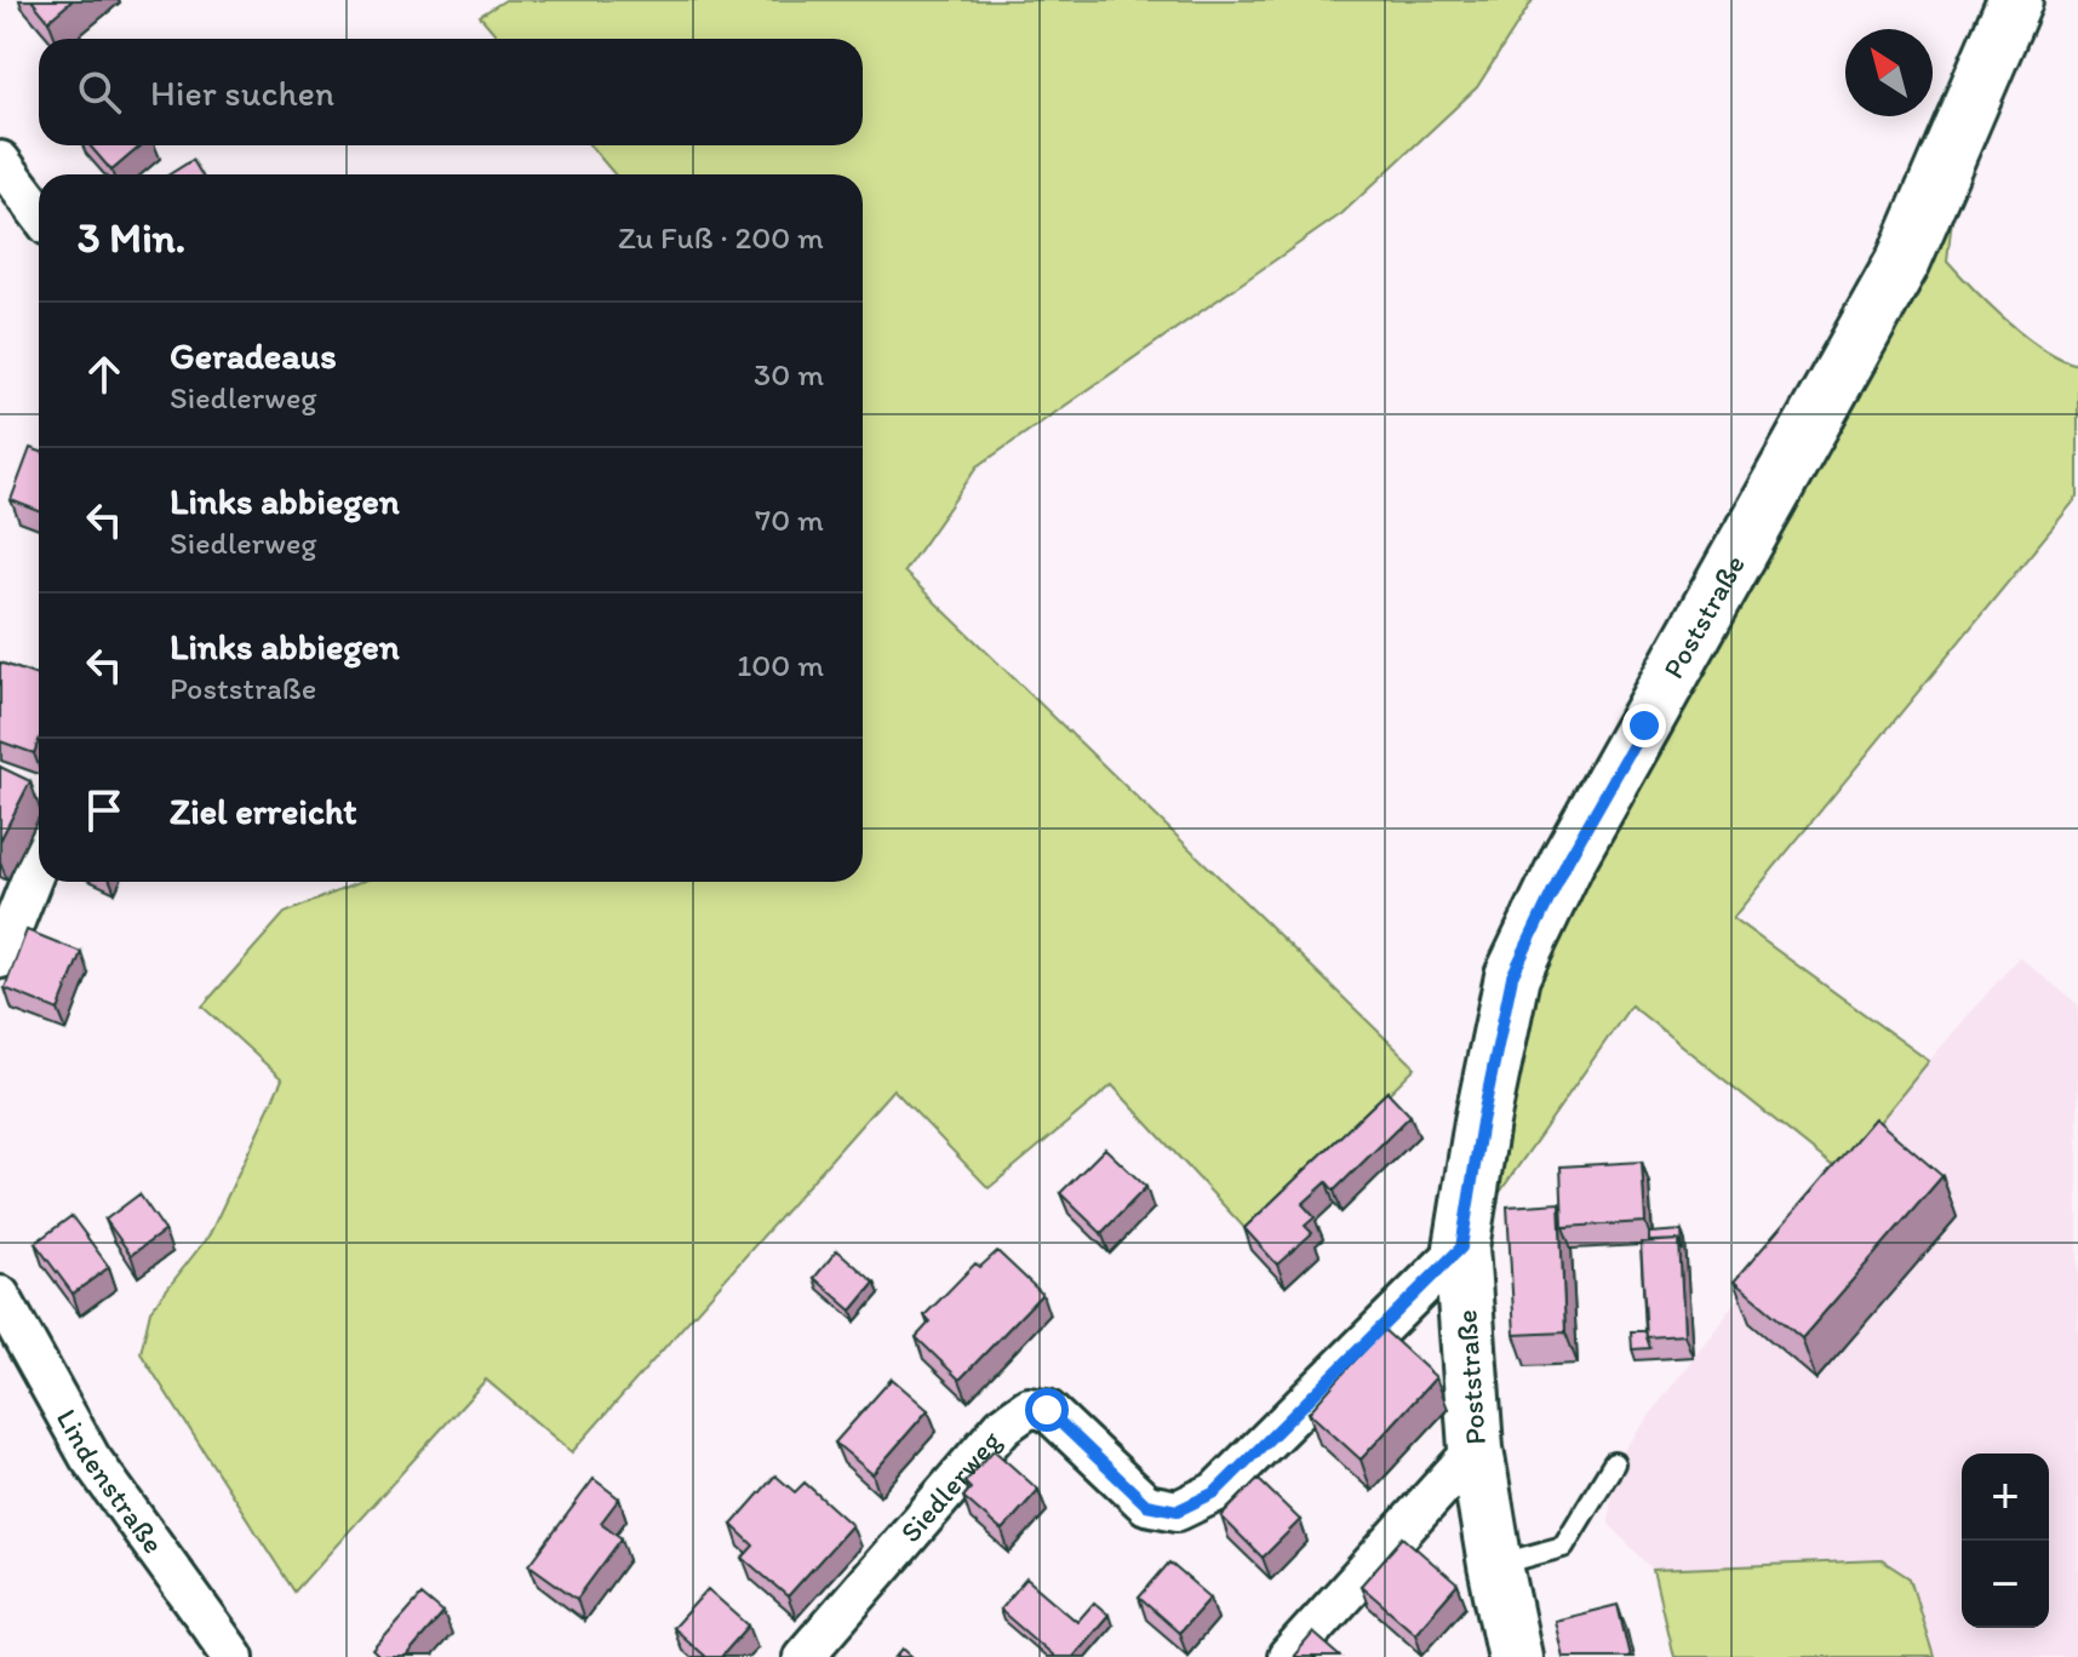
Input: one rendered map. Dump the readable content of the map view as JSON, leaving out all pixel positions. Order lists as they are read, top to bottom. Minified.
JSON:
{"streets":{"street":["Poststraße","Lindenstraße","Siedlerweg"]},"crossings":[["Poststraße","Siedlerweg"]],"north":"top left","page":{"search":"Hier suchen","heading":["3 Min.","Zu Fuß · 200 m"],"list":[["Geradeaus","Siedlerweg","30 m"],["Links abbiegen","Siedlerweg","70 m"],["Links abbiegen","Poststraße","100 m"],"Ziel erreicht"],"map_buttons":["+","−"]}}
